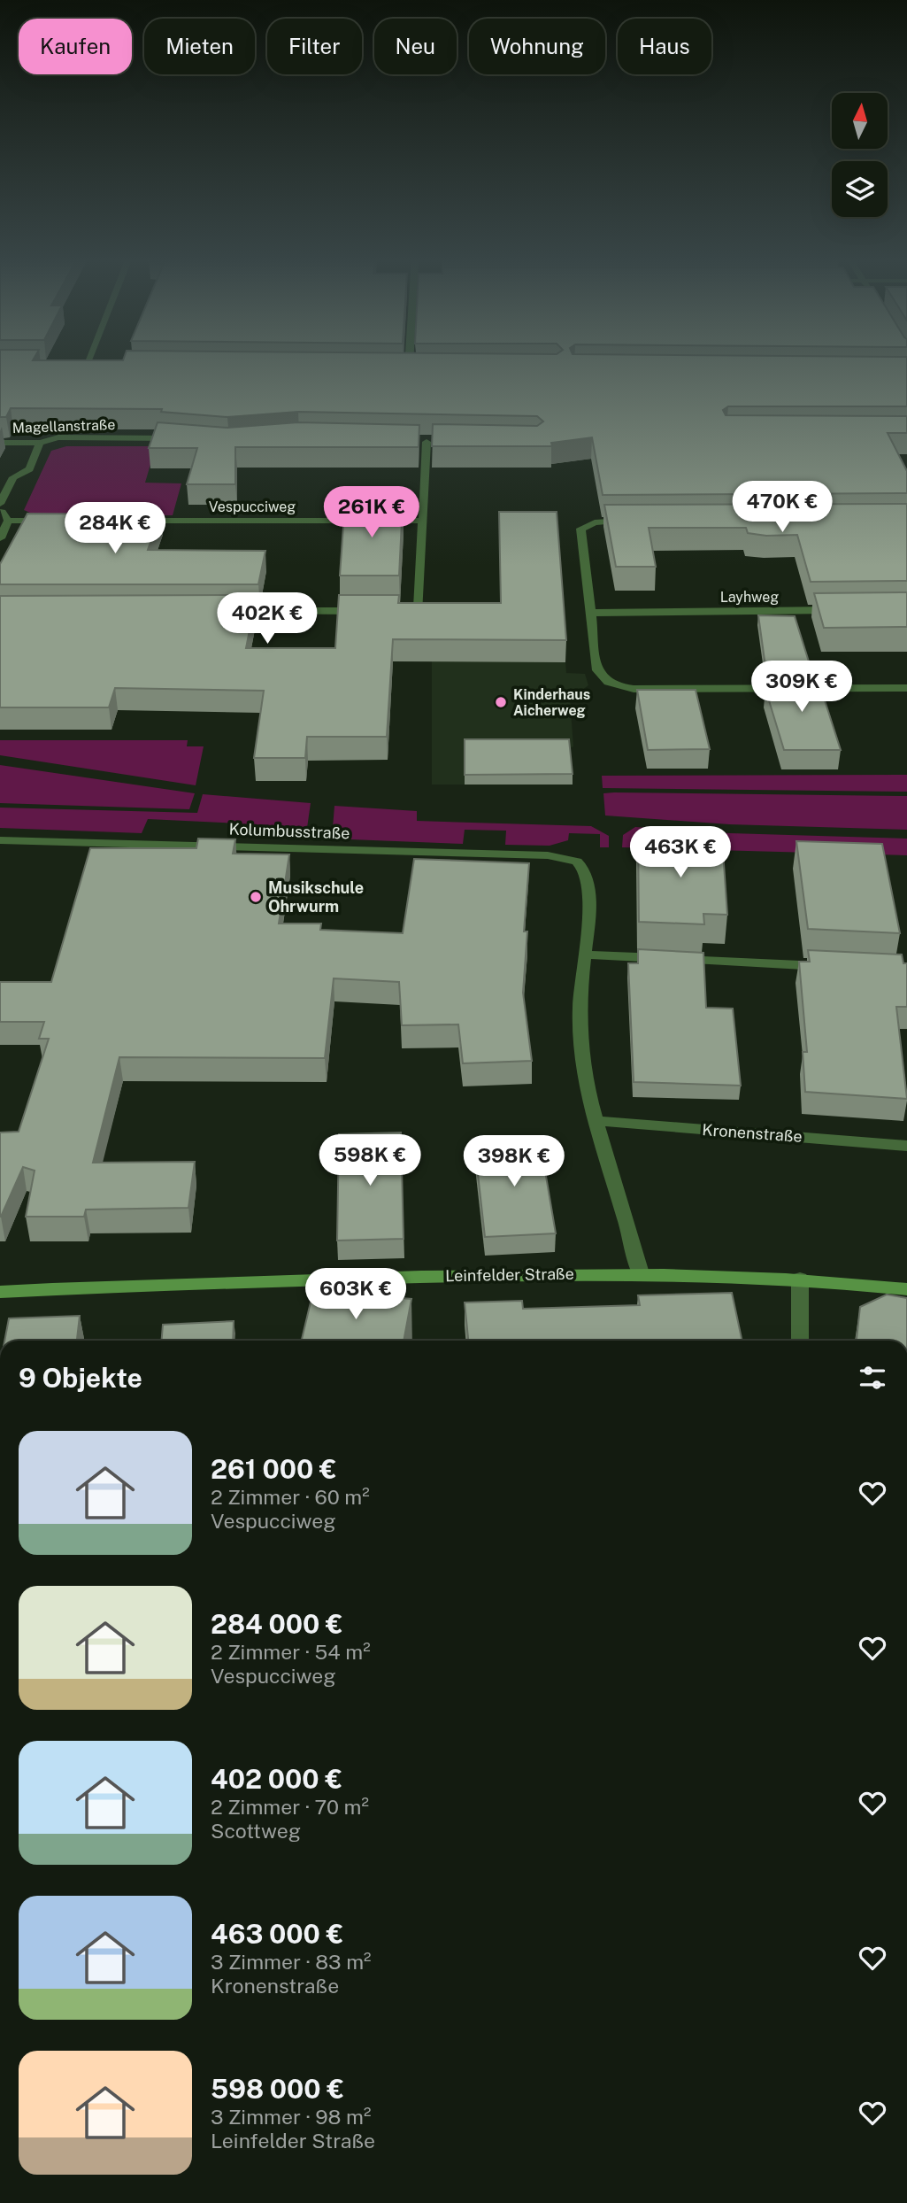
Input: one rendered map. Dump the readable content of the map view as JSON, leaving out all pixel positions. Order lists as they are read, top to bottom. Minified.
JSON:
{"streets":{"main road":["Leinfelder Straße"],"street":["Magellanstraße","Vespucciweg","Layhweg","Kolumbusstraße","Kronenstraße"]},"places":["Kinderhaus Aicherweg","Musikschule Ohrwurm"],"north":"top","page":{"chip":["Kaufen","Mieten","Filter","Neu","Wohnung","Haus"],"price":["470K €","261K €","284K €","402K €","309K €","463K €","598K €","398K €","603K €"],"heading":"9 Objekte","list":[{"name":"261 000 €","note":"2 Zimmer · 60 m² · Vespucciweg"},{"name":"284 000 €","note":"2 Zimmer · 54 m² · Vespucciweg"},{"name":"402 000 €","note":"2 Zimmer · 70 m² · Scottweg"},{"name":"463 000 €","note":"3 Zimmer · 83 m² · Kronenstraße"},{"name":"598 000 €","note":"3 Zimmer · 98 m² · Leinfelder Straße"}]}}
